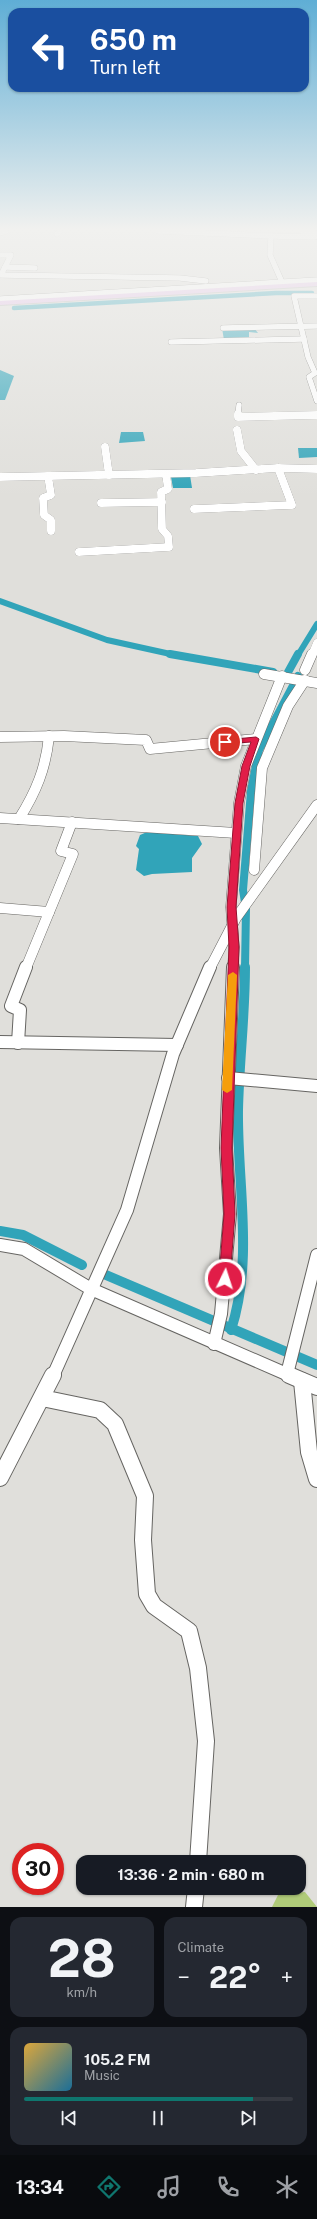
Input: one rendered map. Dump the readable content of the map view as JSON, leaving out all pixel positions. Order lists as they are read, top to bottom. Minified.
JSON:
{"page":{"turn":["650 m","Turn left"],"limit":"30","trip":"13:36 · 2 min · 680 m","tile":[["28","km/h"],"Climate"],"heat":["−","22°","+"],"song":["105.2 FM","Music"],"tabs":"13:34"}}
